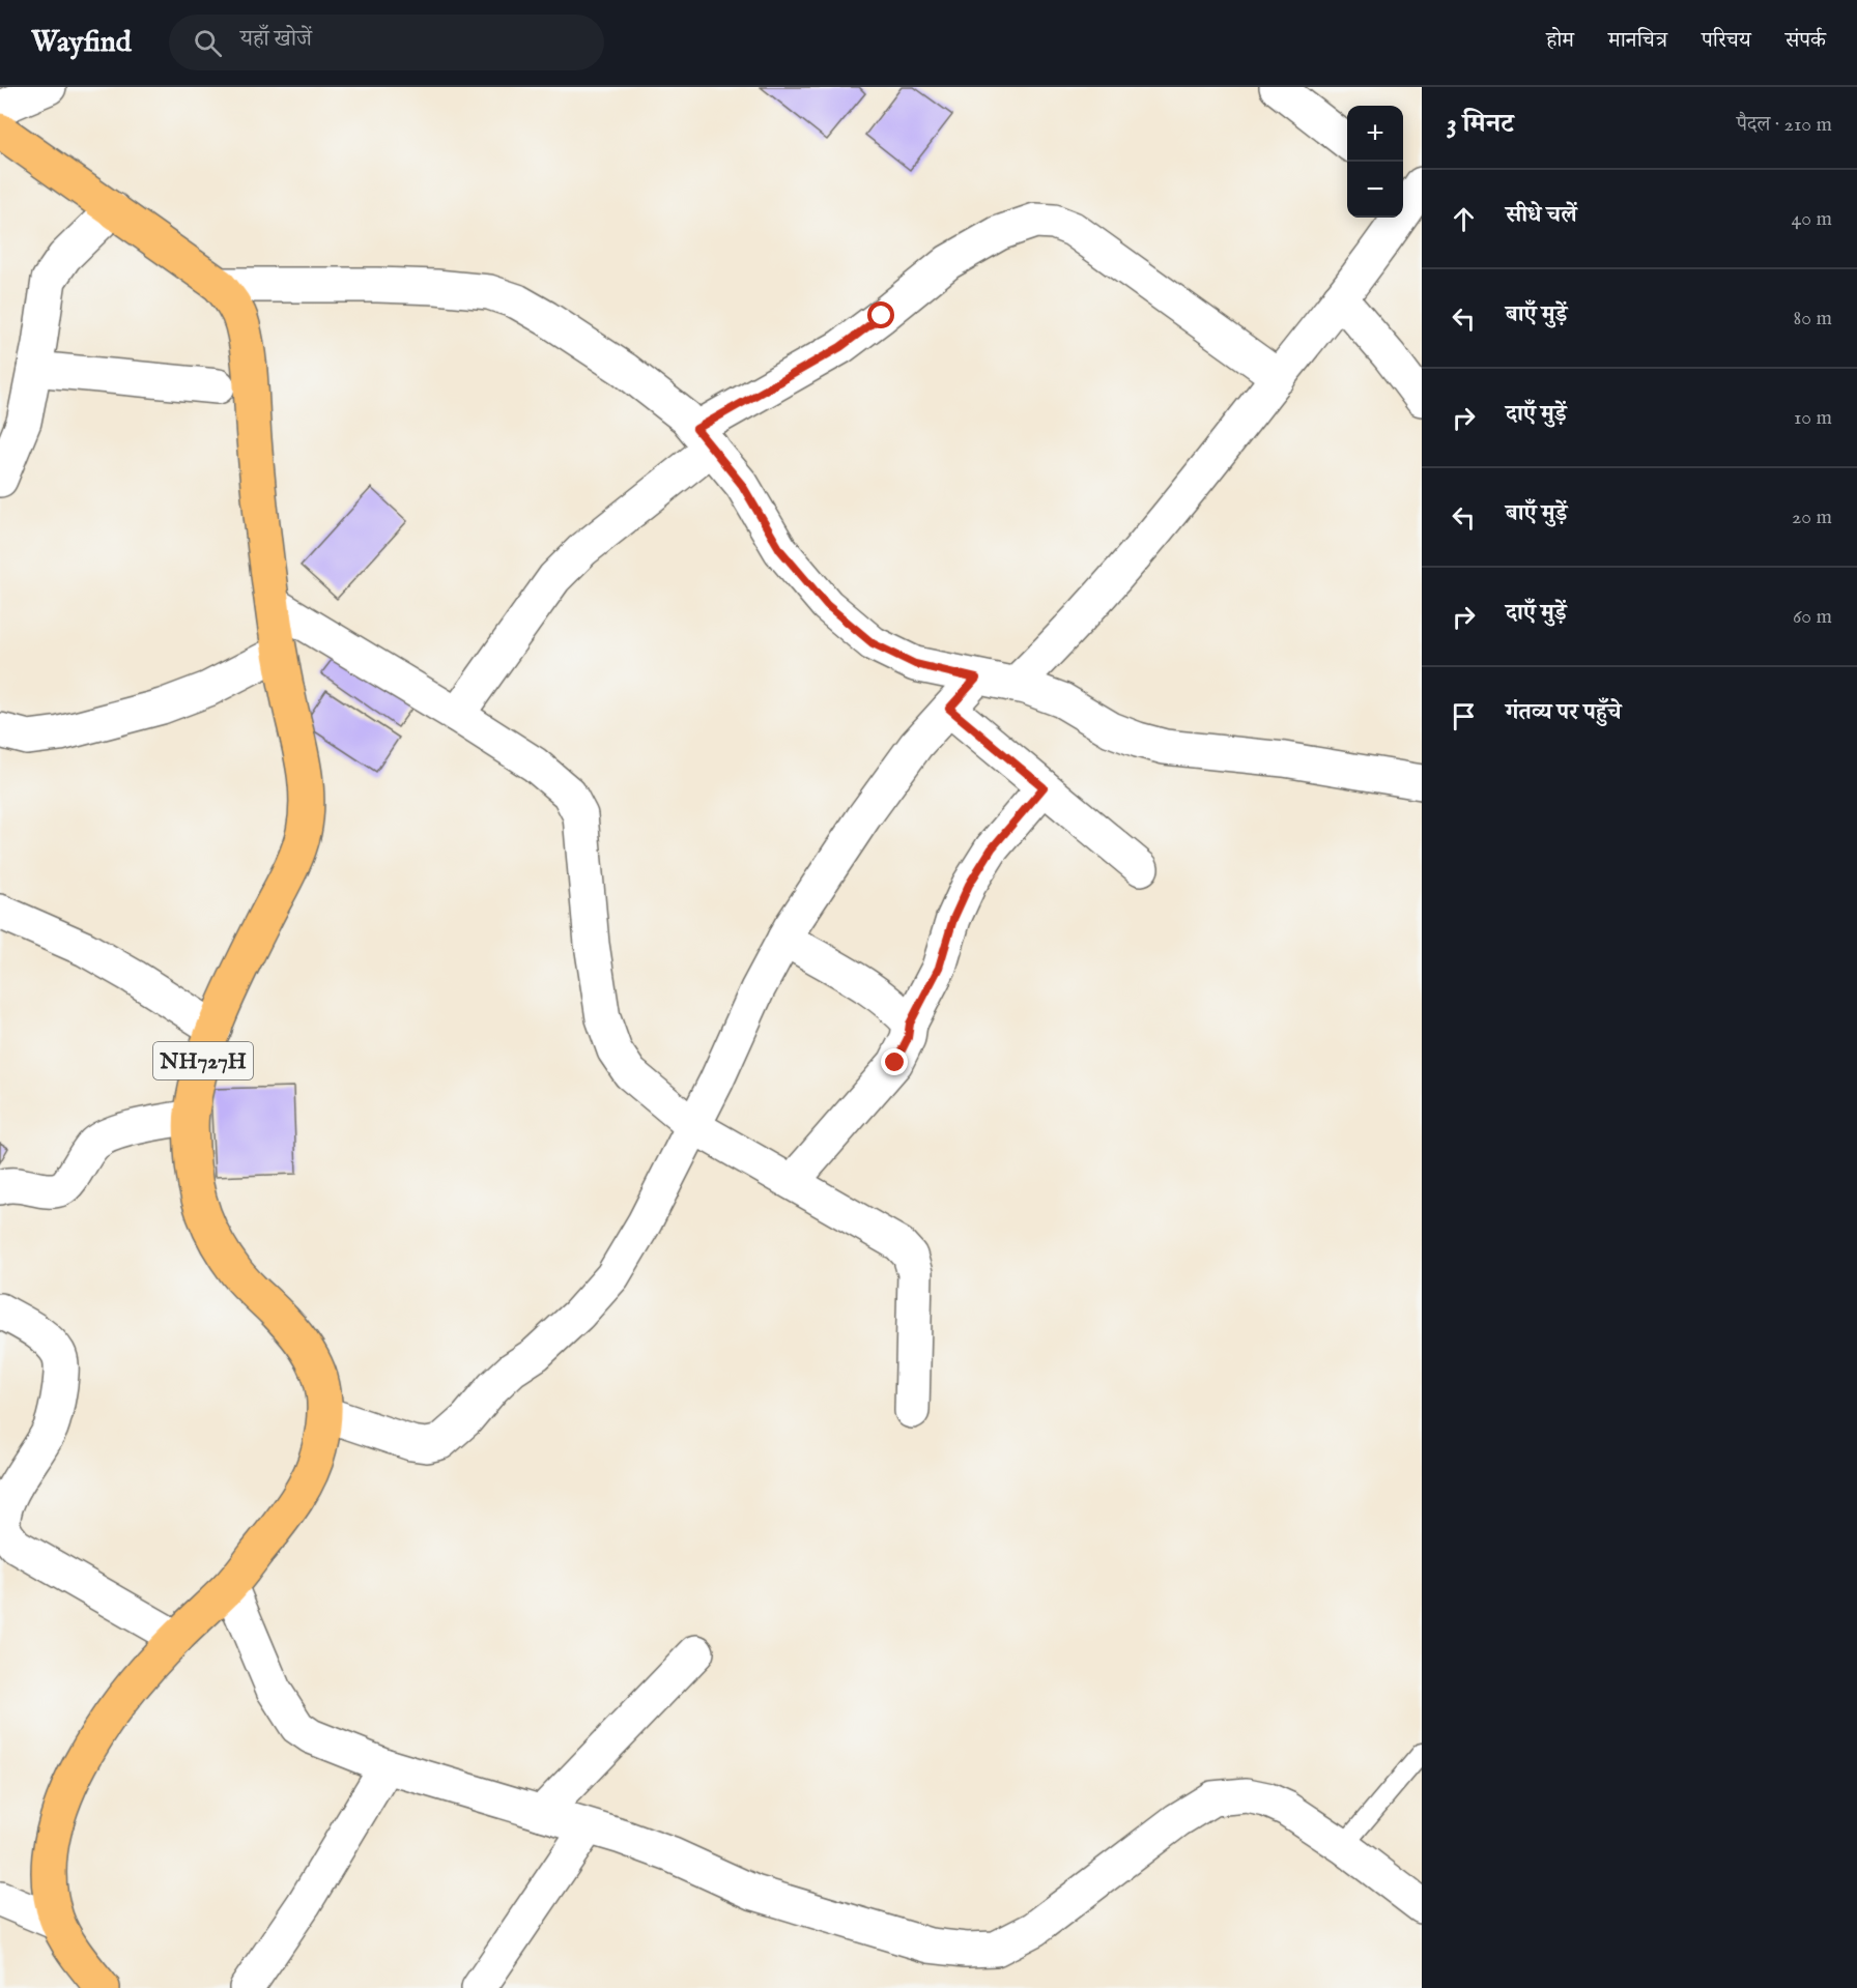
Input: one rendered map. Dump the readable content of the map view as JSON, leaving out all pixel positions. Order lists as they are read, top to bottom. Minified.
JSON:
{"streets":{"highway":["NH727H"]},"page":{"header":"Wayfind","search":"यहाँ खोजें","nav":["होम","मानचित्र","परिचय","संपर्क"],"heading":["3 मिनट","पैदल · 210 m"],"map_buttons":["+","−"],"list":[["सीधे चलें","40 m"],["बाएँ मुड़ें","80 m"],["दाएँ मुड़ें","10 m"],["बाएँ मुड़ें","20 m"],["दाएँ मुड़ें","60 m"],"गंतव्य पर पहुँचे"]}}
